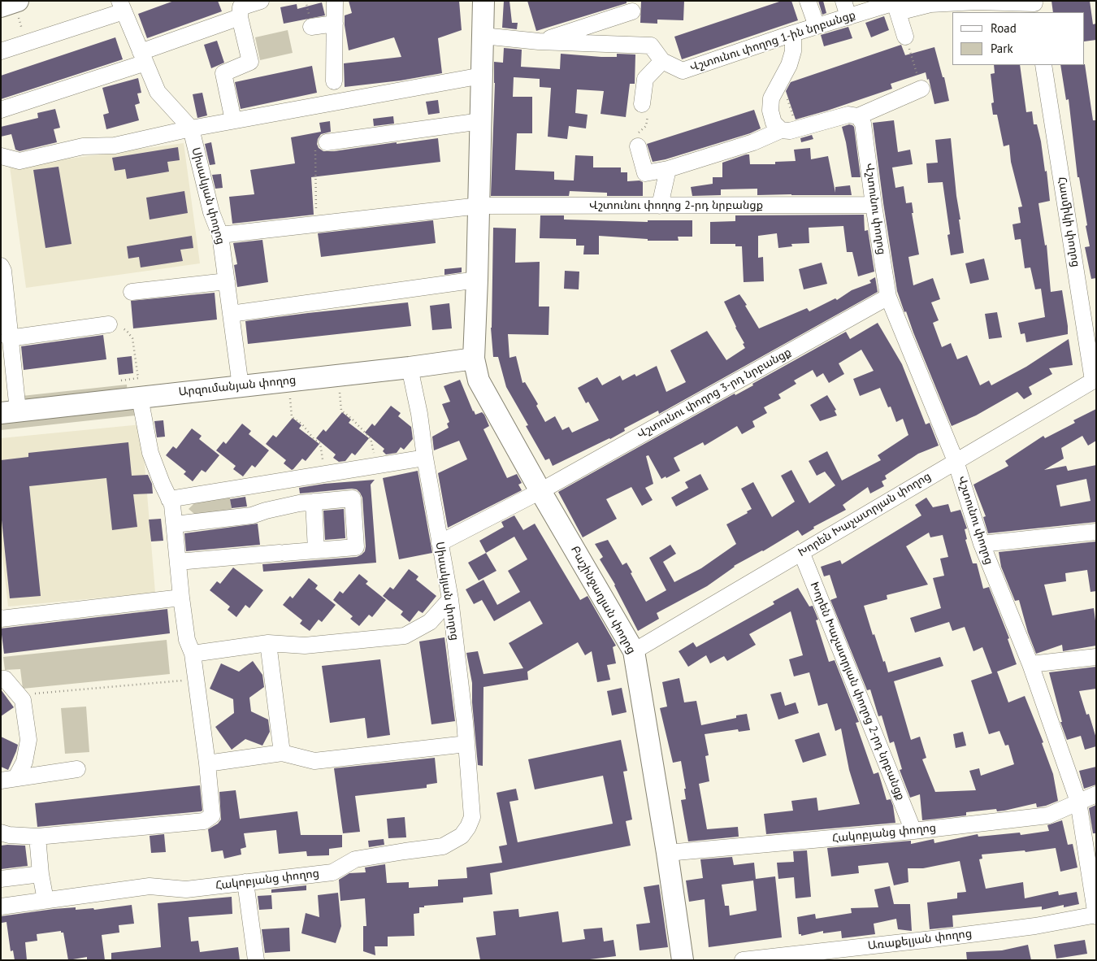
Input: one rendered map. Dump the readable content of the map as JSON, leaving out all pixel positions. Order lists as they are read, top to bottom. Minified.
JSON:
{"streets":{"main road":["Արզումանյան փողոց","Բաշինջաղյան փողոց"],"street":["Վշտունու փողոց 1-ին նրբանցք","Սիսակյան փողոց","Վշտունու փողոց 2-րդ նրբանցք","Վշտունու փողոց","Հասմիկի փողոց","Վշտունու փողոց 3-րդ նրբանցք","Խորեն Խաչատրյան փողոց","Խորեն Խաչատրյան փողոց 2-րդ նրբանցք","Հակոբյանց փողոց","Առաքելյան փողոց"]},"crossings":[["Սիսակյան փողոց","Վշտունու փողոց 2-րդ նրբանցք"],["Սիսակյան փողոց","Արզումանյան փողոց"],["Սիսակյան փողոց","Վշտունու փողոց 3-րդ նրբանցք"],["Սիսակյան փողոց","Հակոբյանց փողոց"],["Վշտունու փողոց 2-րդ նրբանցք","Վշտունու փողոց"],["Վշտունու փողոց","Վշտունու փողոց 3-րդ նրբանցք"],["Վշտունու փողոց","Խորեն Խաչատրյան փողոց"],["Վշտունու փողոց","Հակոբյանց փողոց"],["Վշտունու փողոց","Առաքելյան փողոց"],["Հասմիկի փողոց","Խորեն Խաչատրյան փողոց"],["Արզումանյան փողոց","Բաշինջաղյան փողոց"],["Վշտունու փողոց 3-րդ նրբանցք","Բաշինջաղյան փողոց"],["Խորեն Խաչատրյան փողոց","Բաշինջաղյան փողոց"],["Խորեն Խաչատրյան փողոց","Խորեն Խաչատրյան փողոց 2-րդ նրբանցք"],["Բաշինջաղյան փողոց","Հակոբյանց փողոց"],["Խորեն Խաչատրյան փողոց 2-րդ նրբանցք","Հակոբյանց փողոց"]],"legend":["Road","Park"]}
